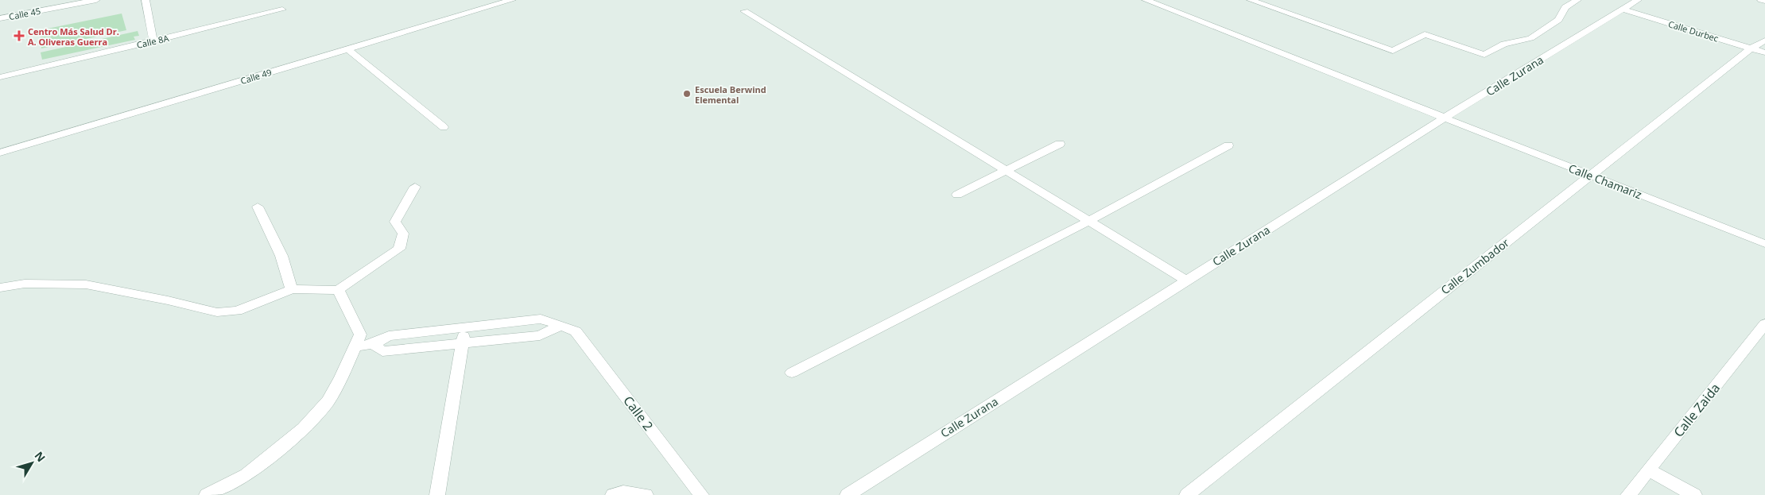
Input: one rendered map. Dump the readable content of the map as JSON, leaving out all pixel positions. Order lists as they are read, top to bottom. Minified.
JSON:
{"streets":{"street":["Calle 45","Calle Durbec","Calle 8A","Calle Zurana","Calle 49","Calle Chamariz","Calle Zumbador","Calle Zaida","Calle 2"]},"crossings":[["Calle Durbec","Calle Zurana"],["Calle Durbec","Calle Zumbador"],["Calle Zurana","Calle Chamariz"],["Calle Chamariz","Calle Zumbador"]],"places":{"health":["Centro Más Salud Dr. A. Oliveras Guerra"],"other":["Escuela Berwind Elemental"]},"north":"top right"}
